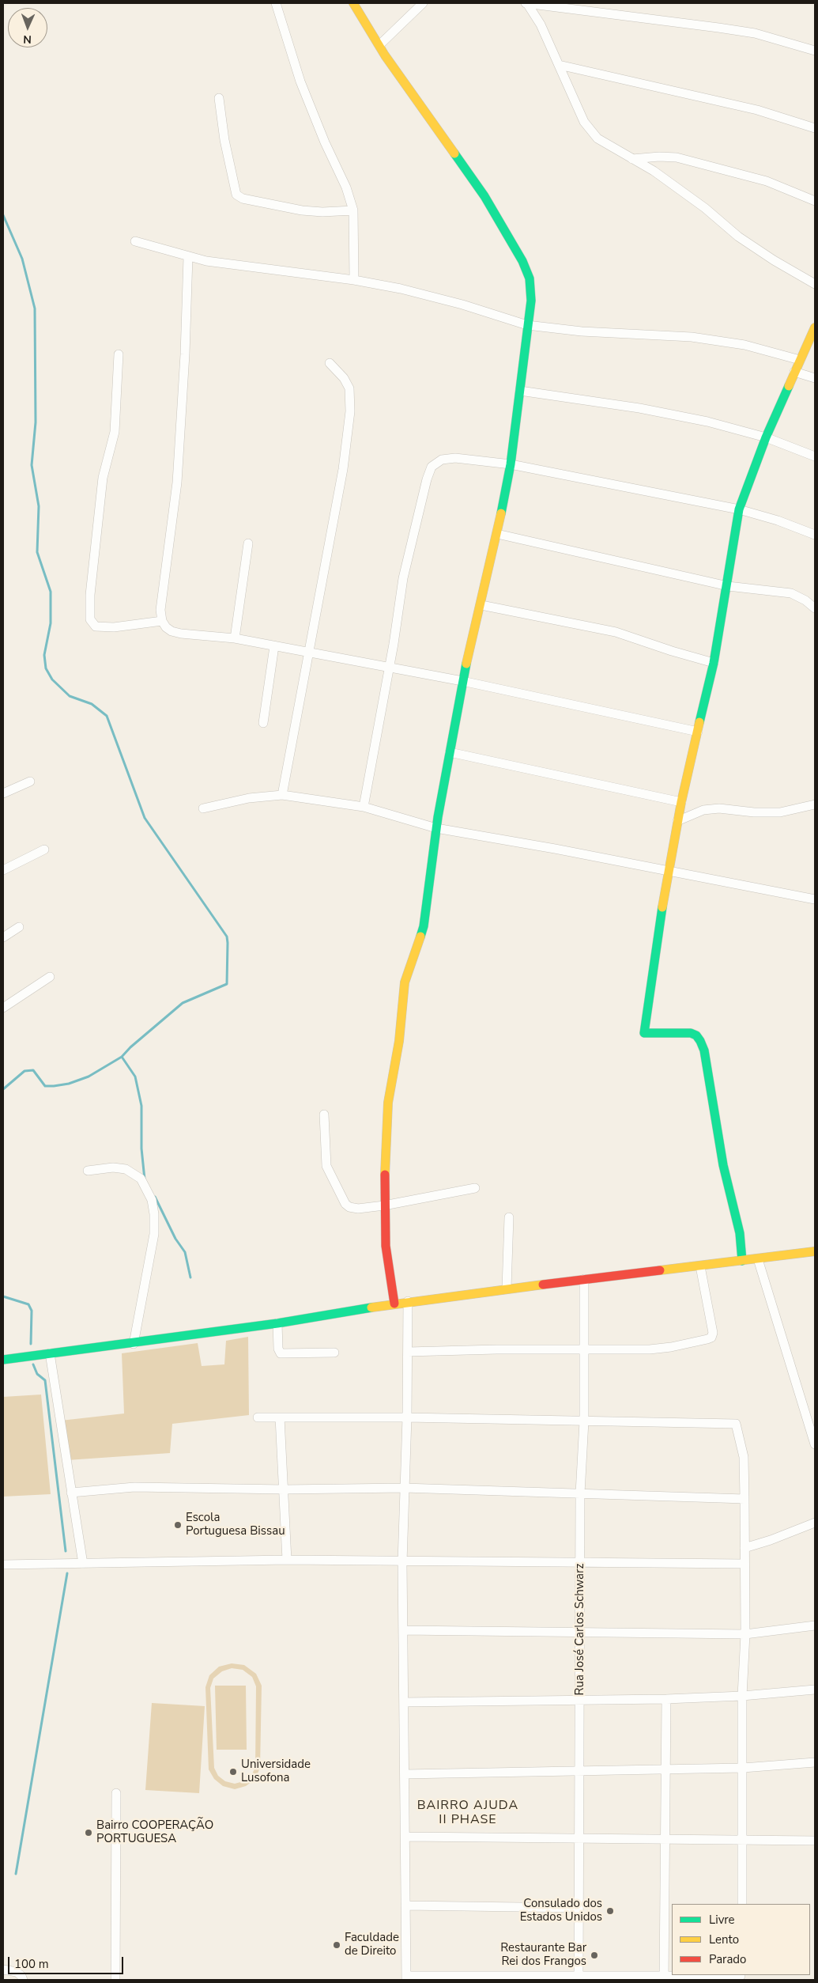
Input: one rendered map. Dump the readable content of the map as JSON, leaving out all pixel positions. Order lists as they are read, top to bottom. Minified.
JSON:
{"streets":{"street":["Rua José Carlos Schwarz"]},"districts":["BAIRRO AJUDA II PHASE"],"places":["Escola Portuguesa Bissau","Universidade Lusofona","Bairro COOPERAÇÃO PORTUGUESA","Consulado dos Estados Unidos","Faculdade de Direito","Restaurante Bar Rei dos Frangos"],"legend":["Livre","Lento","Parado"],"scale_bar":"100 m","north":"bottom"}
